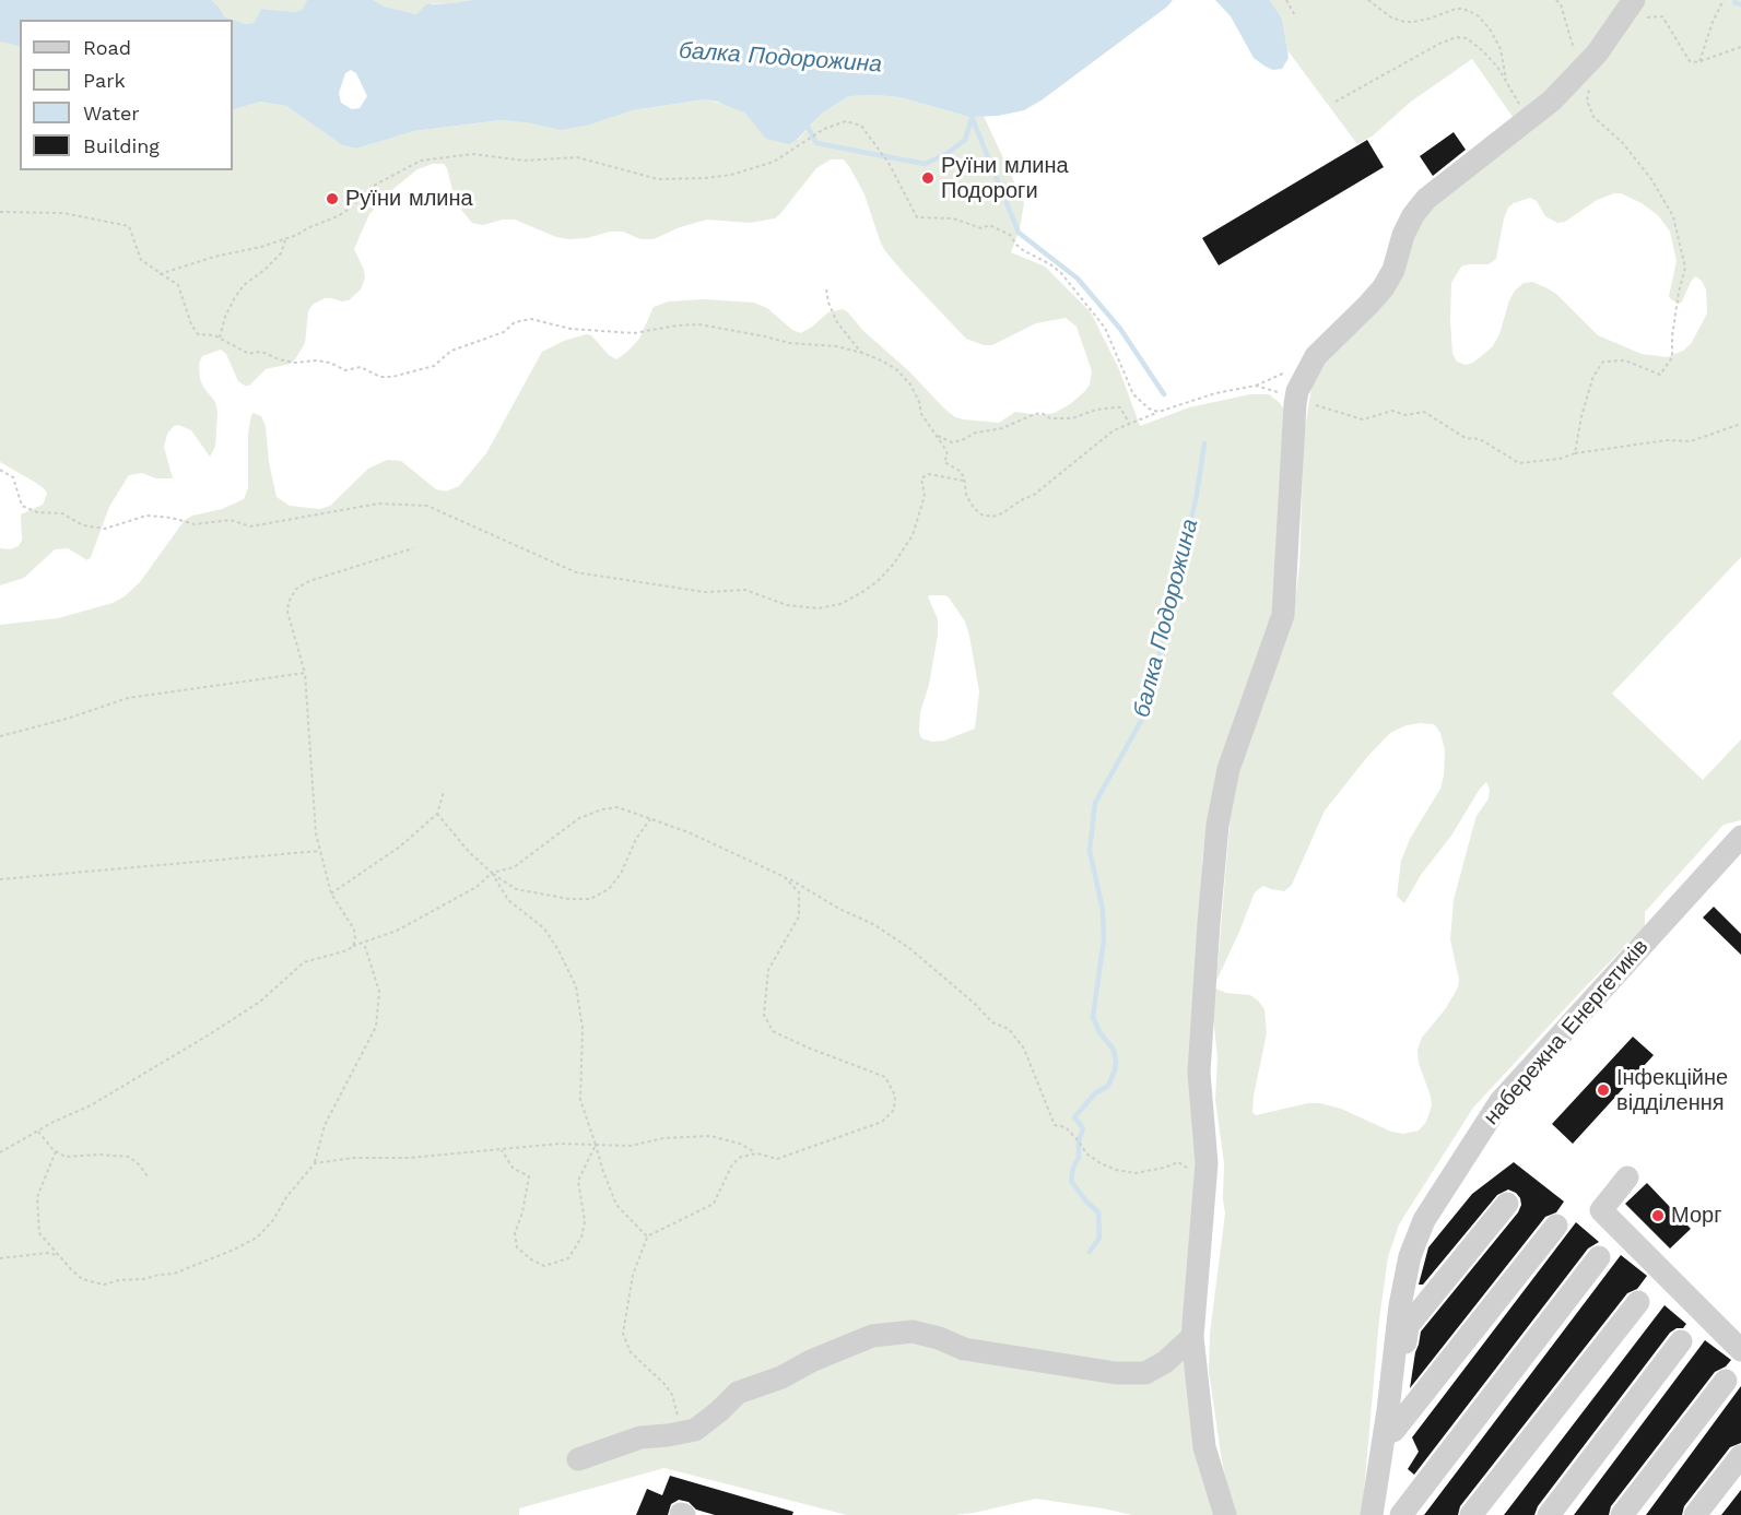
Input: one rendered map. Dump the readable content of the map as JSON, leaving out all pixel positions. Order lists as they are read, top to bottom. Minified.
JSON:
{"streets":{"street":["набережна Енергетиків"]},"water":["балка Подорожина"],"places":["Руїни млина Подороги","Руїни млина","Інфекційне відділення","Морг"],"legend":["Road","Park","Water","Building"]}
